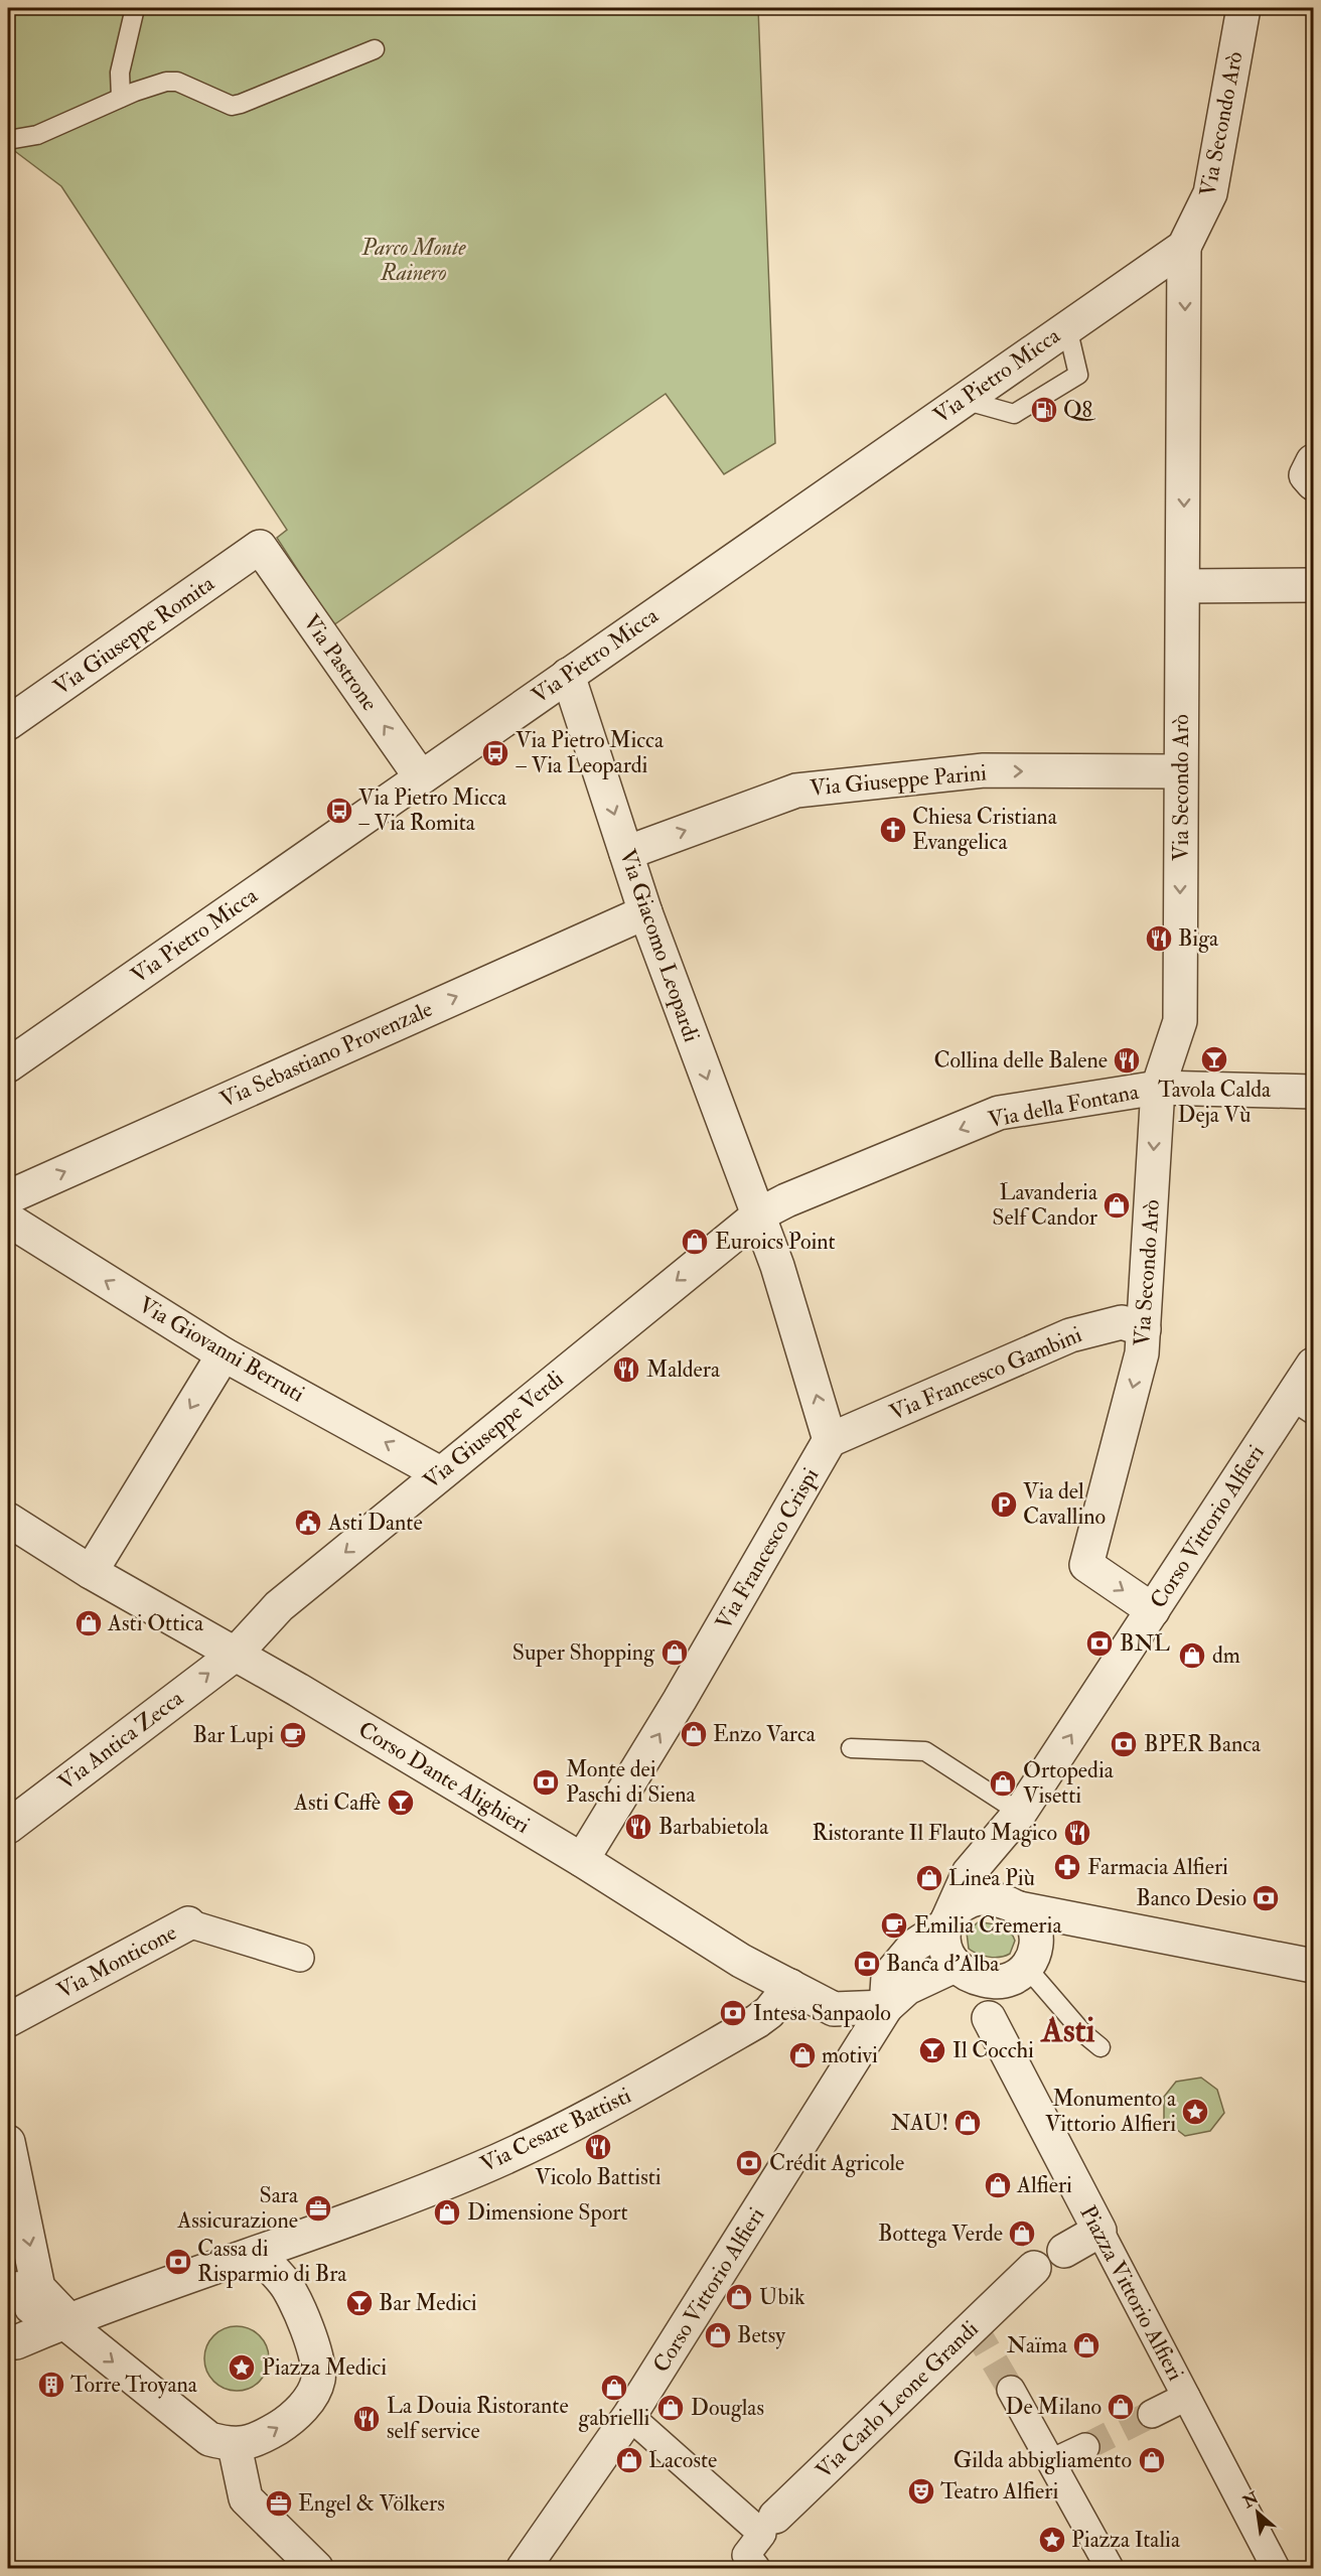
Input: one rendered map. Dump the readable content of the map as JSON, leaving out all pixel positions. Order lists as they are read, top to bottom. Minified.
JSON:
{"streets":{"street":["Via Secondo Arò","Via Pietro Micca","Via Giuseppe Romita","Via Pastrone","Via Giuseppe Parini","Via Giacomo Leopardi","Via Sebastiano Provenzale","Via della Fontana","Via Giovanni Berruti","Via Francesco Gambini","Via Giuseppe Verdi","Corso Vittorio Alfieri","Via Francesco Crispi","Via Antica Zecca","Corso Dante Alighieri","Via Monticone","Via Cesare Battisti","Piazza Vittorio Alfieri","Via Carlo Leone Grandi"]},"crossings":[["Via Secondo Arò","Via Pietro Micca"],["Via Secondo Arò","Via Giuseppe Parini"],["Via Secondo Arò","Via della Fontana"],["Via Secondo Arò","Via Francesco Gambini"],["Via Secondo Arò","Corso Vittorio Alfieri"],["Via Pietro Micca","Via Pastrone"],["Via Pietro Micca","Via Giacomo Leopardi"],["Via Giuseppe Romita","Via Pastrone"],["Via Giuseppe Parini","Via Giacomo Leopardi"],["Via Giacomo Leopardi","Via Sebastiano Provenzale"],["Via Giacomo Leopardi","Via della Fontana"],["Via Giacomo Leopardi","Via Giuseppe Verdi"],["Via della Fontana","Via Giuseppe Verdi"],["Via Giovanni Berruti","Via Giuseppe Verdi"],["Via Francesco Gambini","Via Francesco Crispi"],["Via Giuseppe Verdi","Via Antica Zecca"],["Via Giuseppe Verdi","Corso Dante Alighieri"],["Corso Vittorio Alfieri","Corso Dante Alighieri"],["Corso Vittorio Alfieri","Piazza Vittorio Alfieri"],["Via Francesco Crispi","Corso Dante Alighieri"],["Via Antica Zecca","Corso Dante Alighieri"],["Corso Dante Alighieri","Via Cesare Battisti"]],"one_way":["Via Secondo Arò","Via Pastrone","Via Giuseppe Parini","Via Giacomo Leopardi","Via Sebastiano Provenzale","Via della Fontana","Via Giovanni Berruti","Via Francesco Crispi","Via Antica Zecca"],"districts":["Asti"],"parks":["Parco Monte Rainero"],"places":{"fuel station":["Q8"],"bus stop":["Via Pietro Micca – Via Leopardi","Via Pietro Micca – Via Romita"],"church":["Chiesa Cristiana Evangelica"],"restaurant":["Biga","Collina delle Balene","Maldera","Barbabietola","Ristorante Il Flauto Magico","Vicolo Battisti","La Douia Ristorante self service"],"bar":["Tavola Calda Deja Vù","Asti Caffè","Il Cocchi","Bar Medici"],"shop":["Lavanderia Self Candor","Euroics Point","Asti Ottica","Super Shopping","dm","Enzo Varca","Ortopedia Visetti","Linea Più","motivi","NAU!","Alfieri","Dimensione Sport","Bottega Verde","Ubik","Betsy","Naïma","gabrielli","De Milano","Douglas","Lacoste","Gilda abbigliamento"],"parking":["Via del Cavallino"],"public building":["Asti Dante"],"bank":["BNL","BPER Banca","Monte dei Paschi di Siena","Banco Desio","Banca d'Alba","Intesa Sanpaolo","Crédit Agricole","Cassa di Risparmio di Bra"],"cafe":["Bar Lupi","Emilia Cremeria"],"pharmacy":["Farmacia Alfieri"],"place":["Monumento a Vittorio Alfieri","Piazza Medici","Piazza Italia"],"office":["Sara Assicurazione","Engel & Völkers"],"building":["Torre Troyana"],"theatre":["Teatro Alfieri"]},"north":"top left"}
